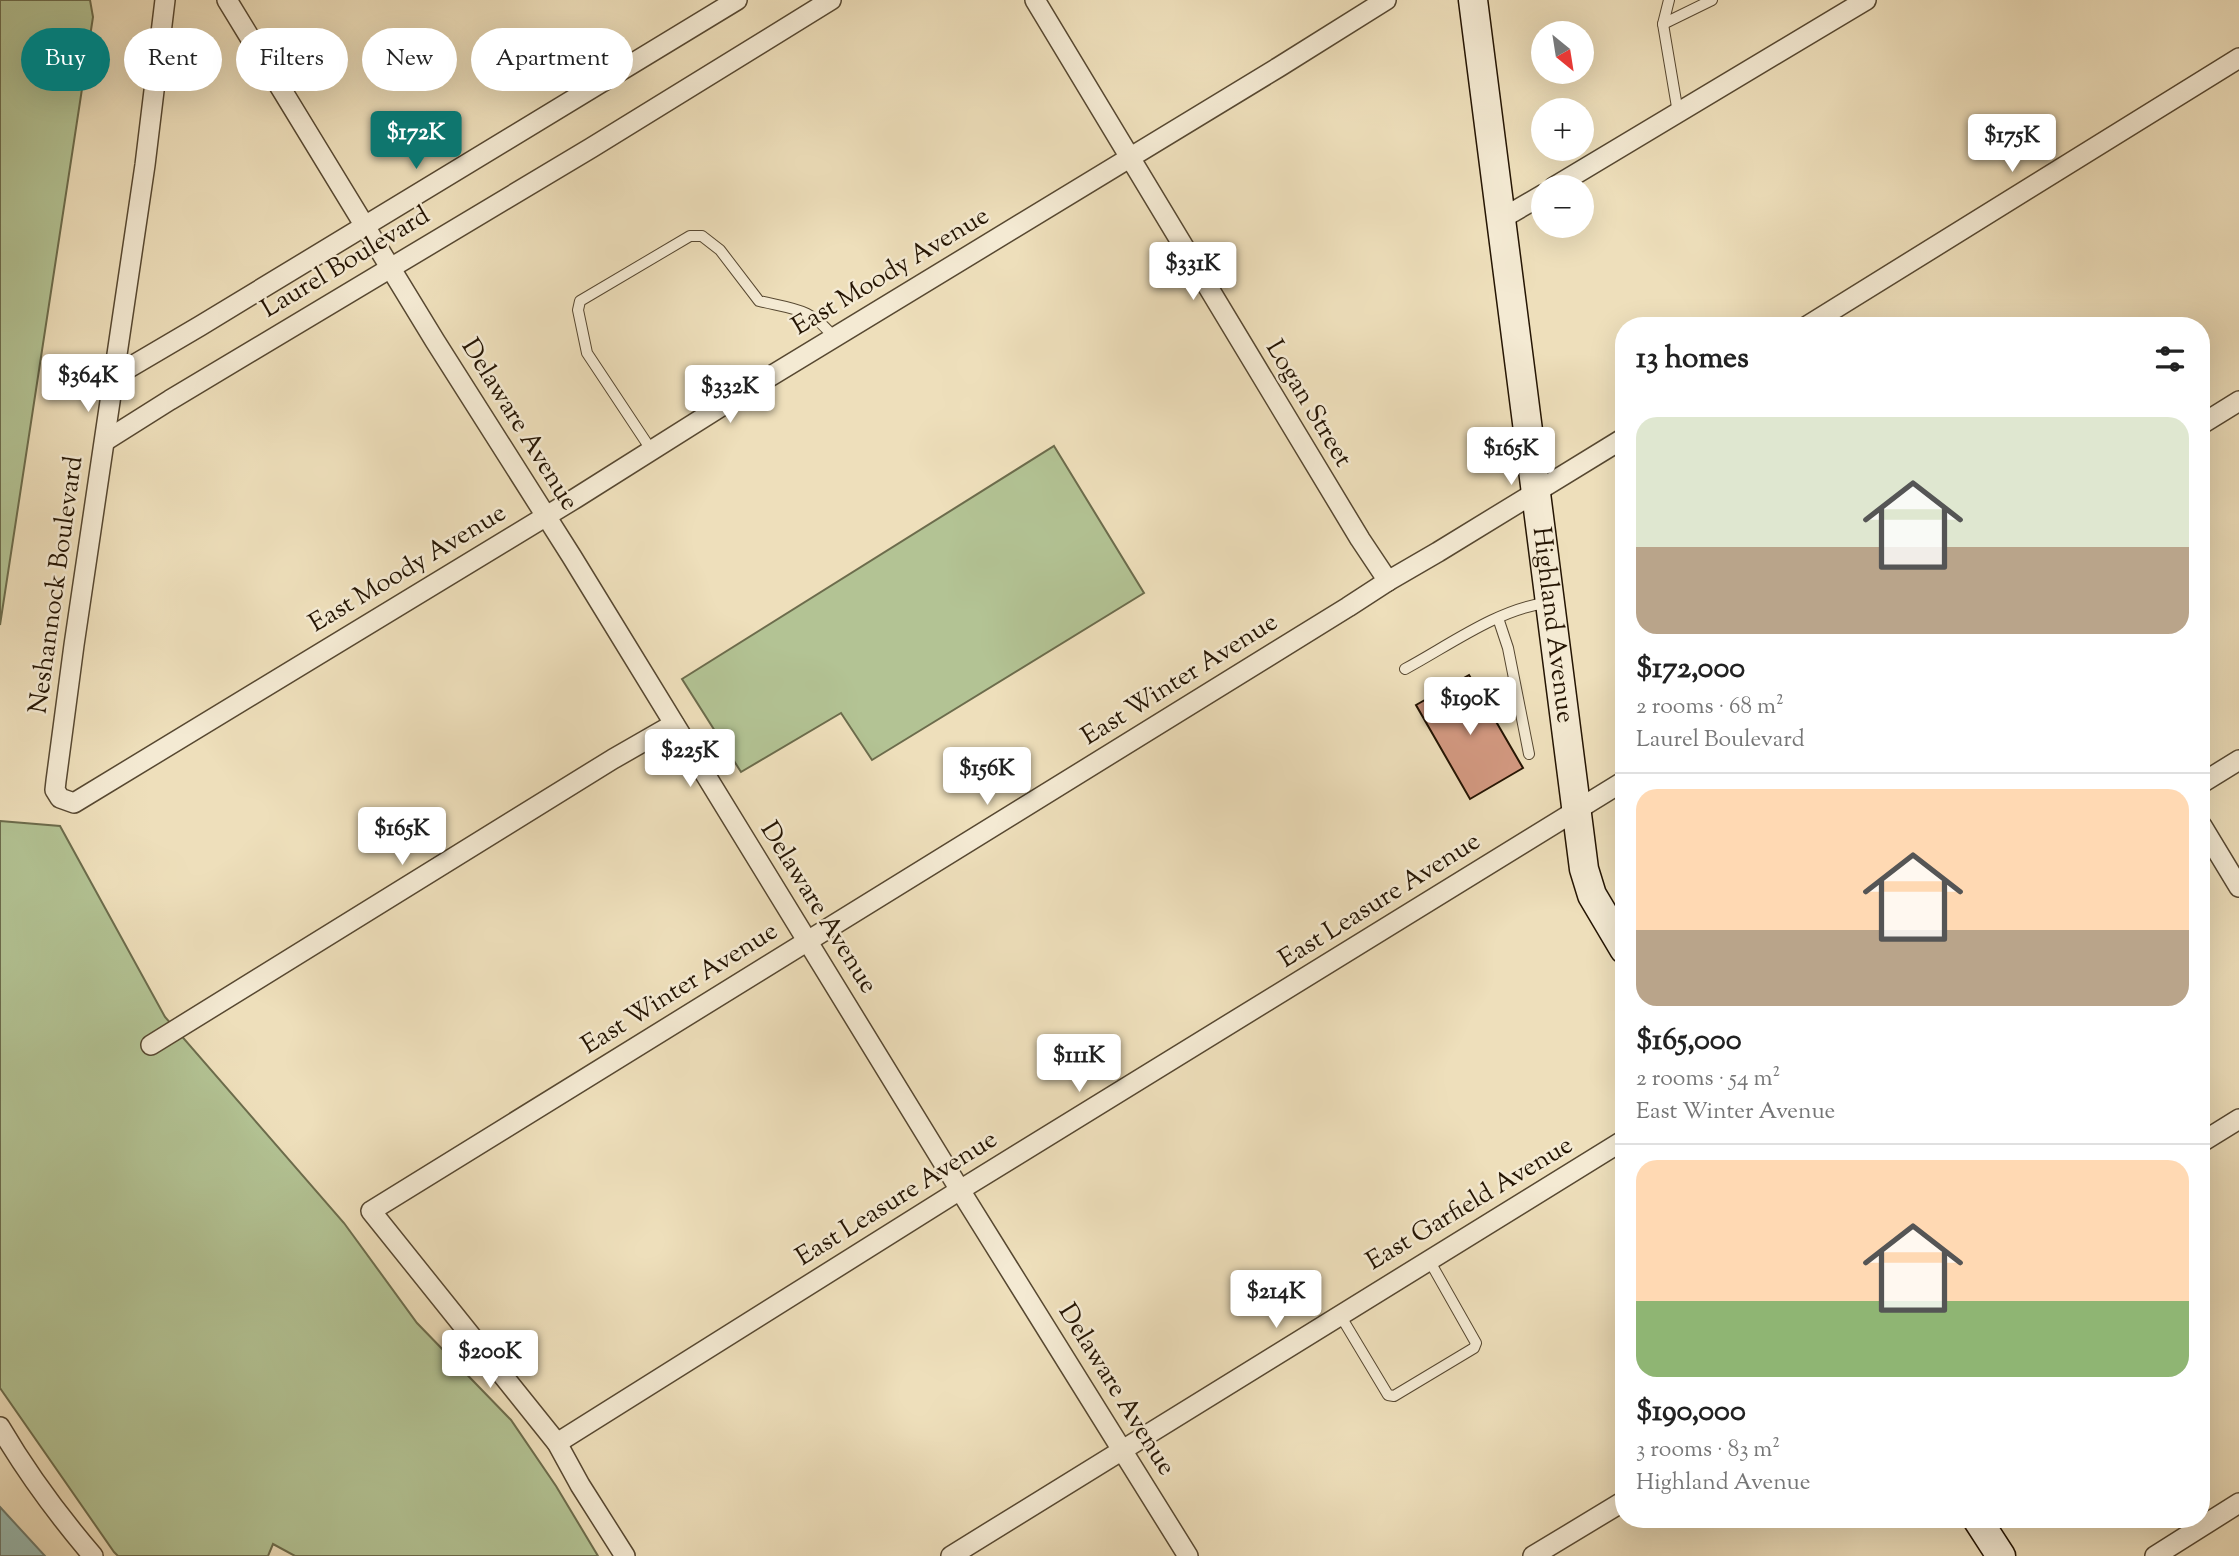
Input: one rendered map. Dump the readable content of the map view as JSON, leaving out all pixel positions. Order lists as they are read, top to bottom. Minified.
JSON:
{"streets":{"main road":["Highland Avenue"],"street":["Laurel Boulevard","East Moody Avenue","Logan Street","Delaware Avenue","Neshannock Boulevard","East Winter Avenue","East Leasure Avenue","East Garfield Avenue"]},"crossings":[["Laurel Boulevard","Delaware Avenue"],["Laurel Boulevard","Neshannock Boulevard"],["East Moody Avenue","Logan Street"],["East Moody Avenue","Delaware Avenue"],["East Moody Avenue","Neshannock Boulevard"],["Logan Street","East Winter Avenue"],["Delaware Avenue","East Winter Avenue"],["Delaware Avenue","East Leasure Avenue"],["Delaware Avenue","East Garfield Avenue"],["Highland Avenue","East Winter Avenue"],["Highland Avenue","East Leasure Avenue"],["East Winter Avenue","East Leasure Avenue"]],"north":"bottom right","page":{"map_buttons":["+","−"],"chip":["Buy","Rent","Filters","New","Apartment"],"price":["$172K","$175K","$331K","$364K","$332K","$165K","$190K","$225K","$156K","$165K","$111K","$214K","$200K"],"heading":"13 homes","list":[{"name":"$172,000","note":"2 rooms · 68 m² · Laurel Boulevard"},{"name":"$165,000","note":"2 rooms · 54 m² · East Winter Avenue"},{"name":"$190,000","note":"3 rooms · 83 m² · Highland Avenue"}]}}
